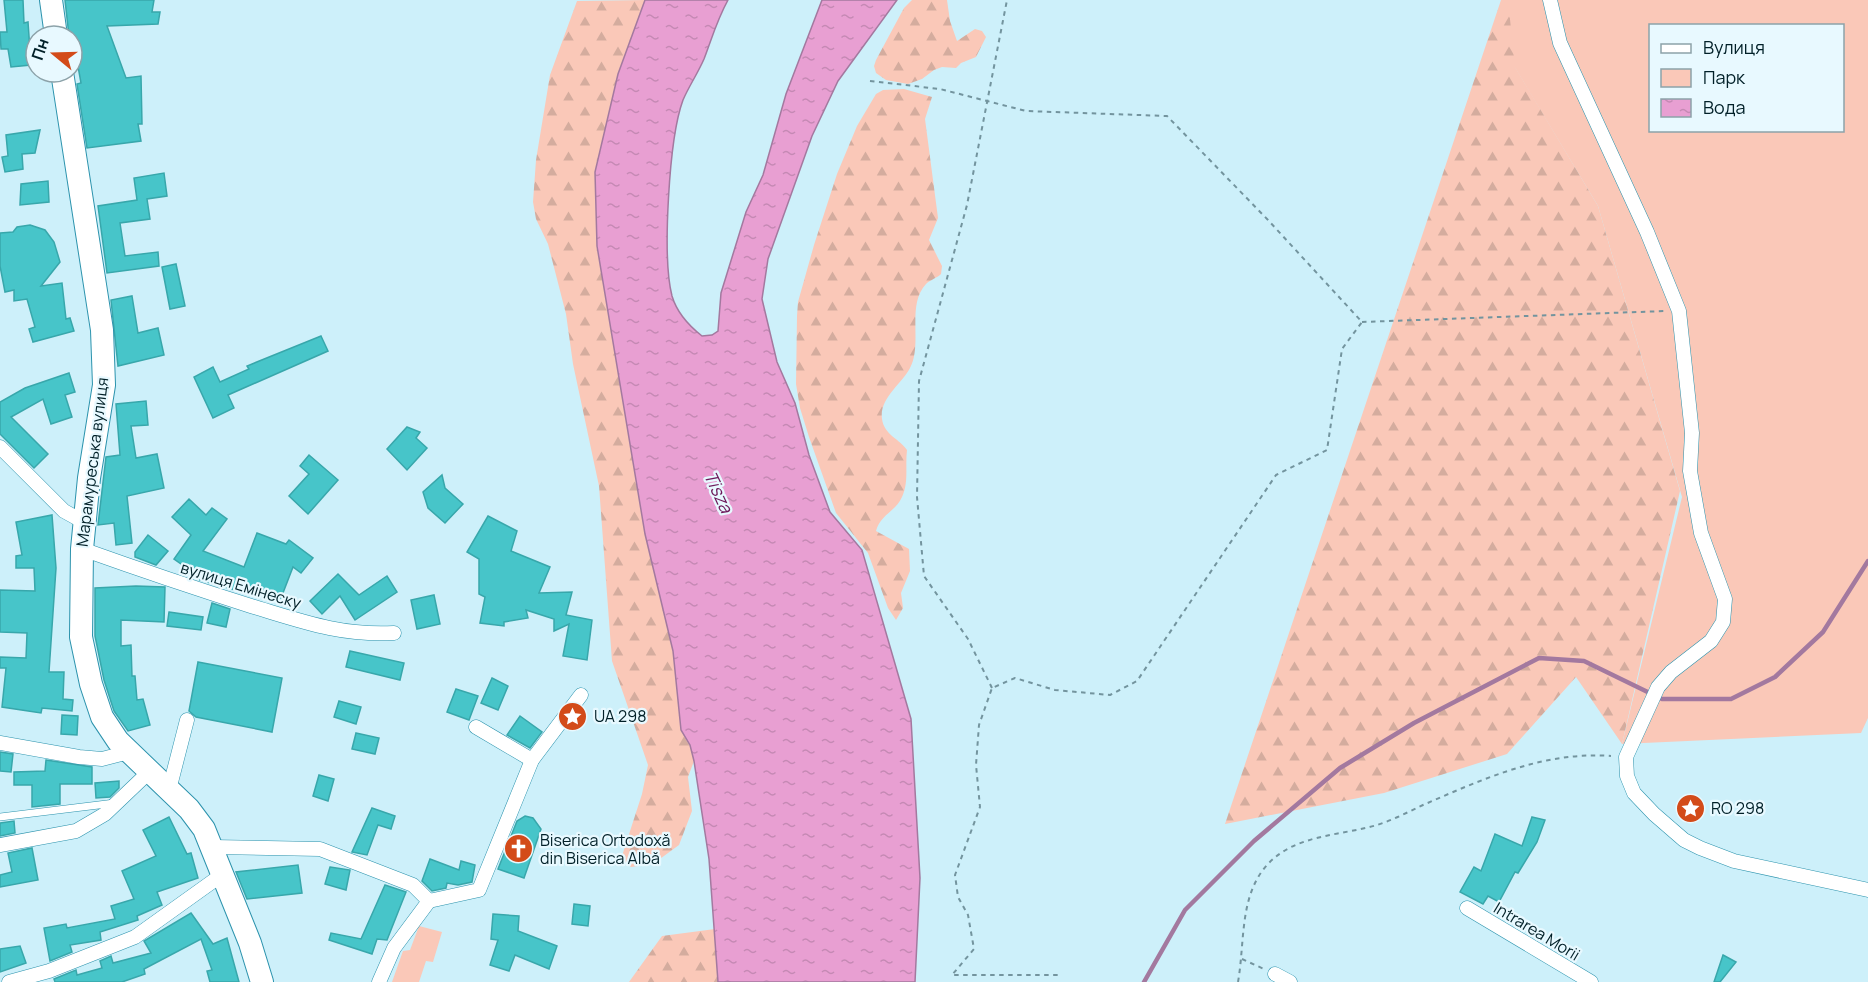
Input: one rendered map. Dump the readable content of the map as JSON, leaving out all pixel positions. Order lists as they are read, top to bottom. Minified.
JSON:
{"streets":{"main road":["Марамуреська вулиця"],"street":["вулиця Емінеску","Intrarea Morii"]},"crossings":[["Марамуреська вулиця","вулиця Емінеску"]],"water":["Tisza"],"places":{"place":["UA 298","RO 298"],"church":["Biserica Ortodoxă din Biserica Albă"]},"legend":["Вулиця","Парк","Вода"],"north":"left"}
